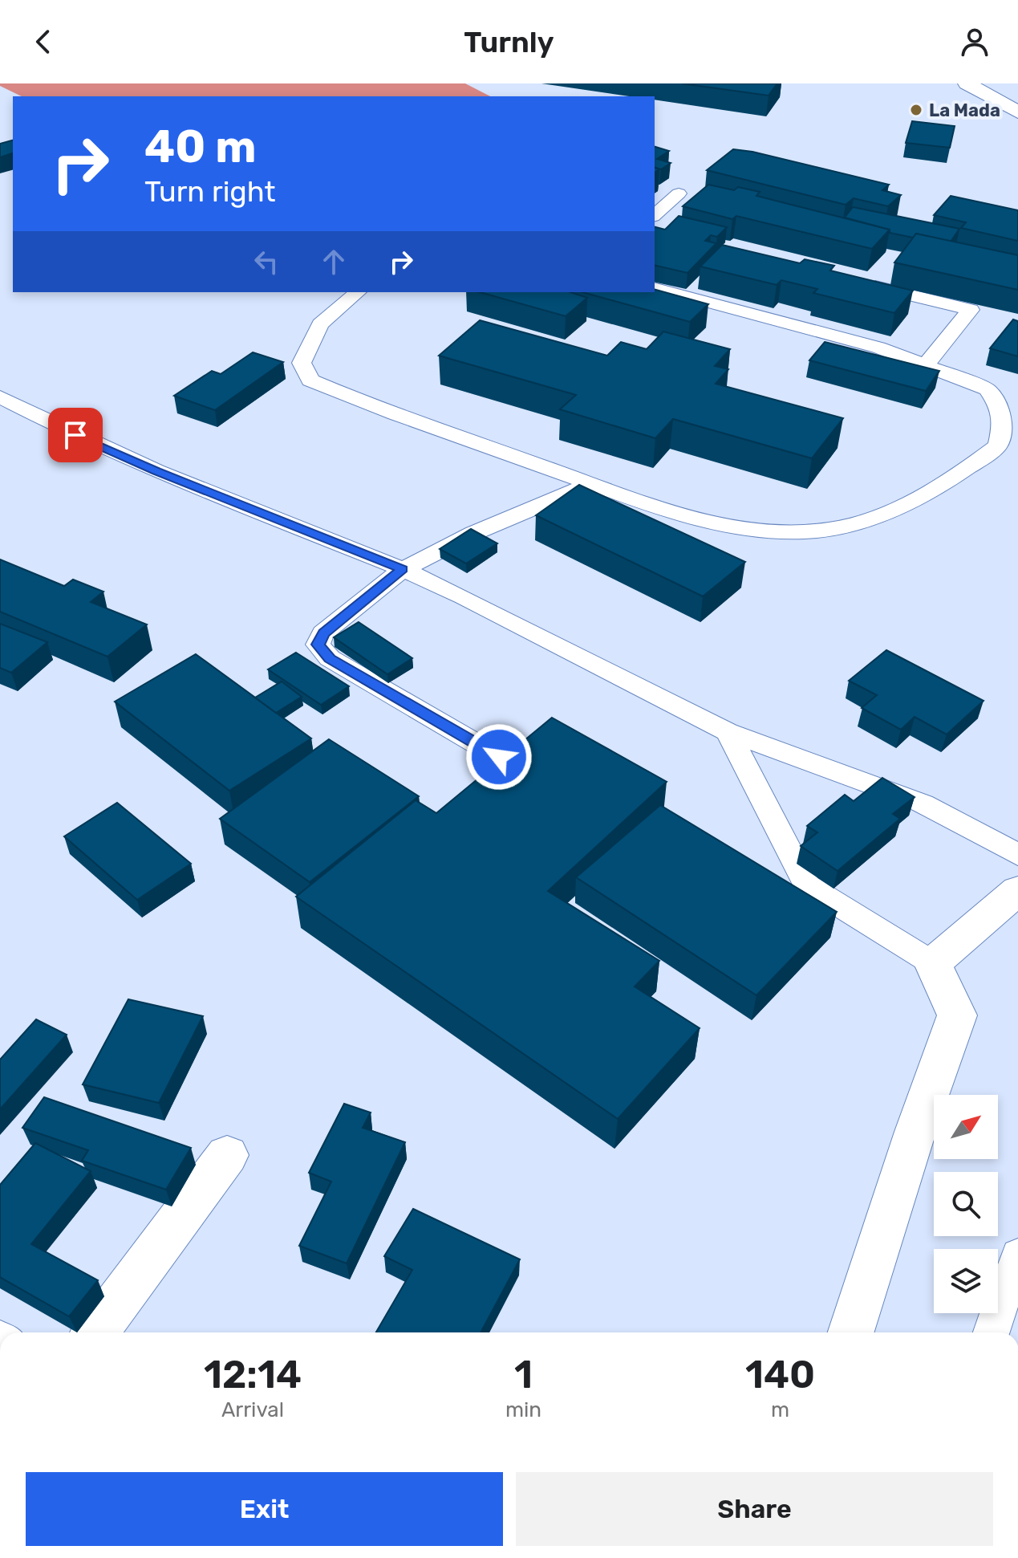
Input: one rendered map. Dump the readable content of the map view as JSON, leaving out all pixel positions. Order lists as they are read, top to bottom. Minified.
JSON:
{"places":["La Mada"],"north":"top right","page":{"header":"Turnly","turn":["40 m","Turn right"],"eta":["12:14","Arrival","1","min","140","m"],"buttons":["Exit","Share"]}}
